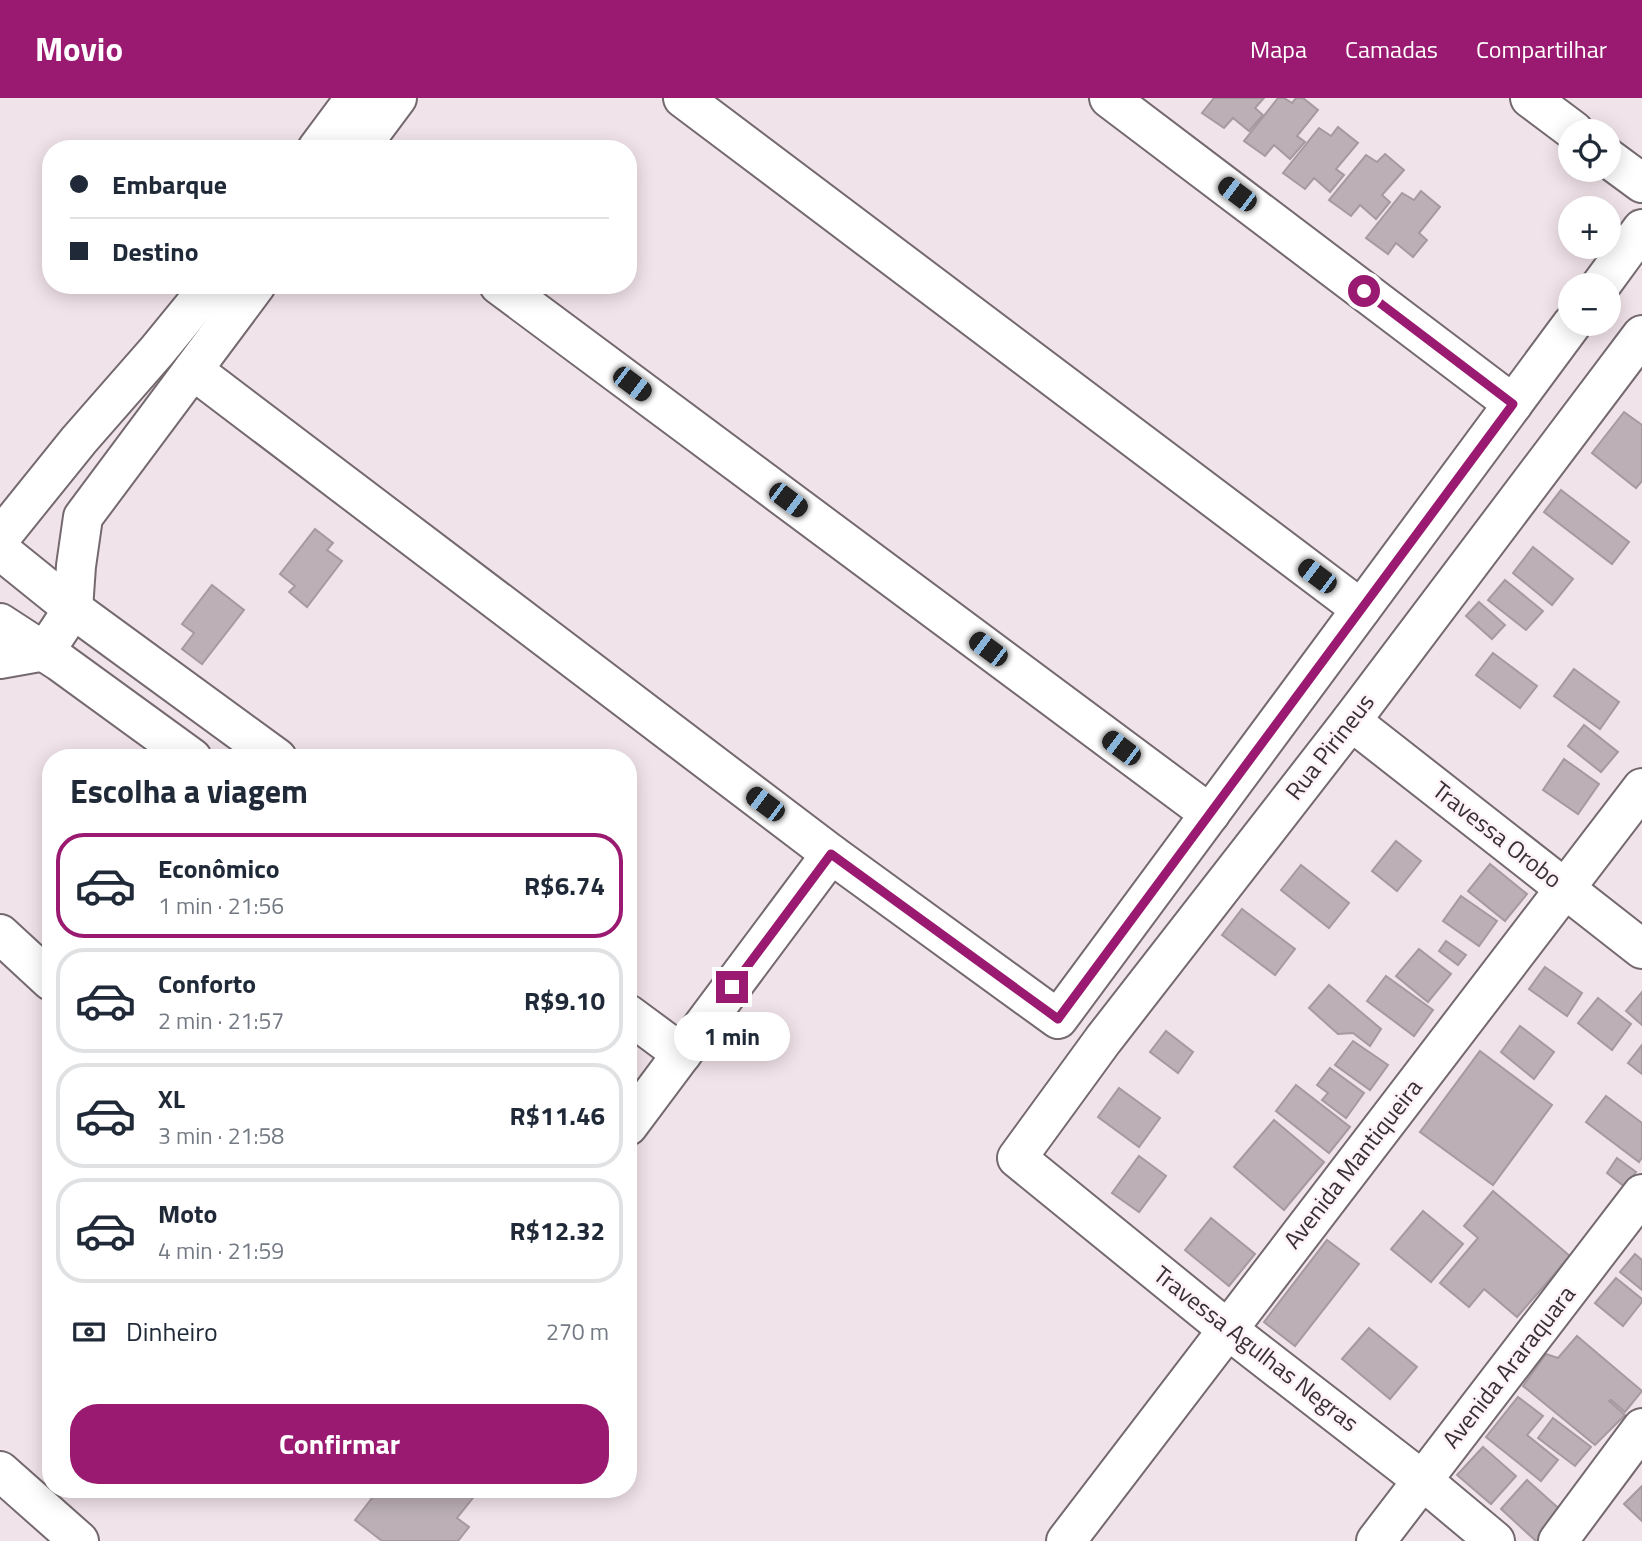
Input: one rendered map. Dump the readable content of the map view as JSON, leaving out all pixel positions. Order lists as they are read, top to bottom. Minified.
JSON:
{"streets":{"street":["Rua Pirineus","Travessa Orobo","Avenida Mantiqueira","Travessa Agulhas Negras","Avenida Araraquara"]},"crossings":[["Rua Pirineus","Travessa Orobo"],["Rua Pirineus","Travessa Agulhas Negras"],["Travessa Orobo","Avenida Mantiqueira"],["Avenida Mantiqueira","Travessa Agulhas Negras"],["Travessa Agulhas Negras","Avenida Araraquara"]],"page":{"header":"Movio","nav":["Mapa","Camadas","Compartilhar"],"map_buttons":["+","−"],"banner":["Embarque","Destino"],"heading":"Escolha a viagem","list":[{"name":"Econômico","note":"1 min · 21:56","value":"R$6.74"},{"name":"Conforto","note":"2 min · 21:57","value":"R$9.10"},{"name":"XL","note":"3 min · 21:58","value":"R$11.46"},{"name":"Moto","note":"4 min · 21:59","value":"R$12.32"}],"bubble":"1 min","pay":["Dinheiro","270 m"],"buttons":"Confirmar"}}
